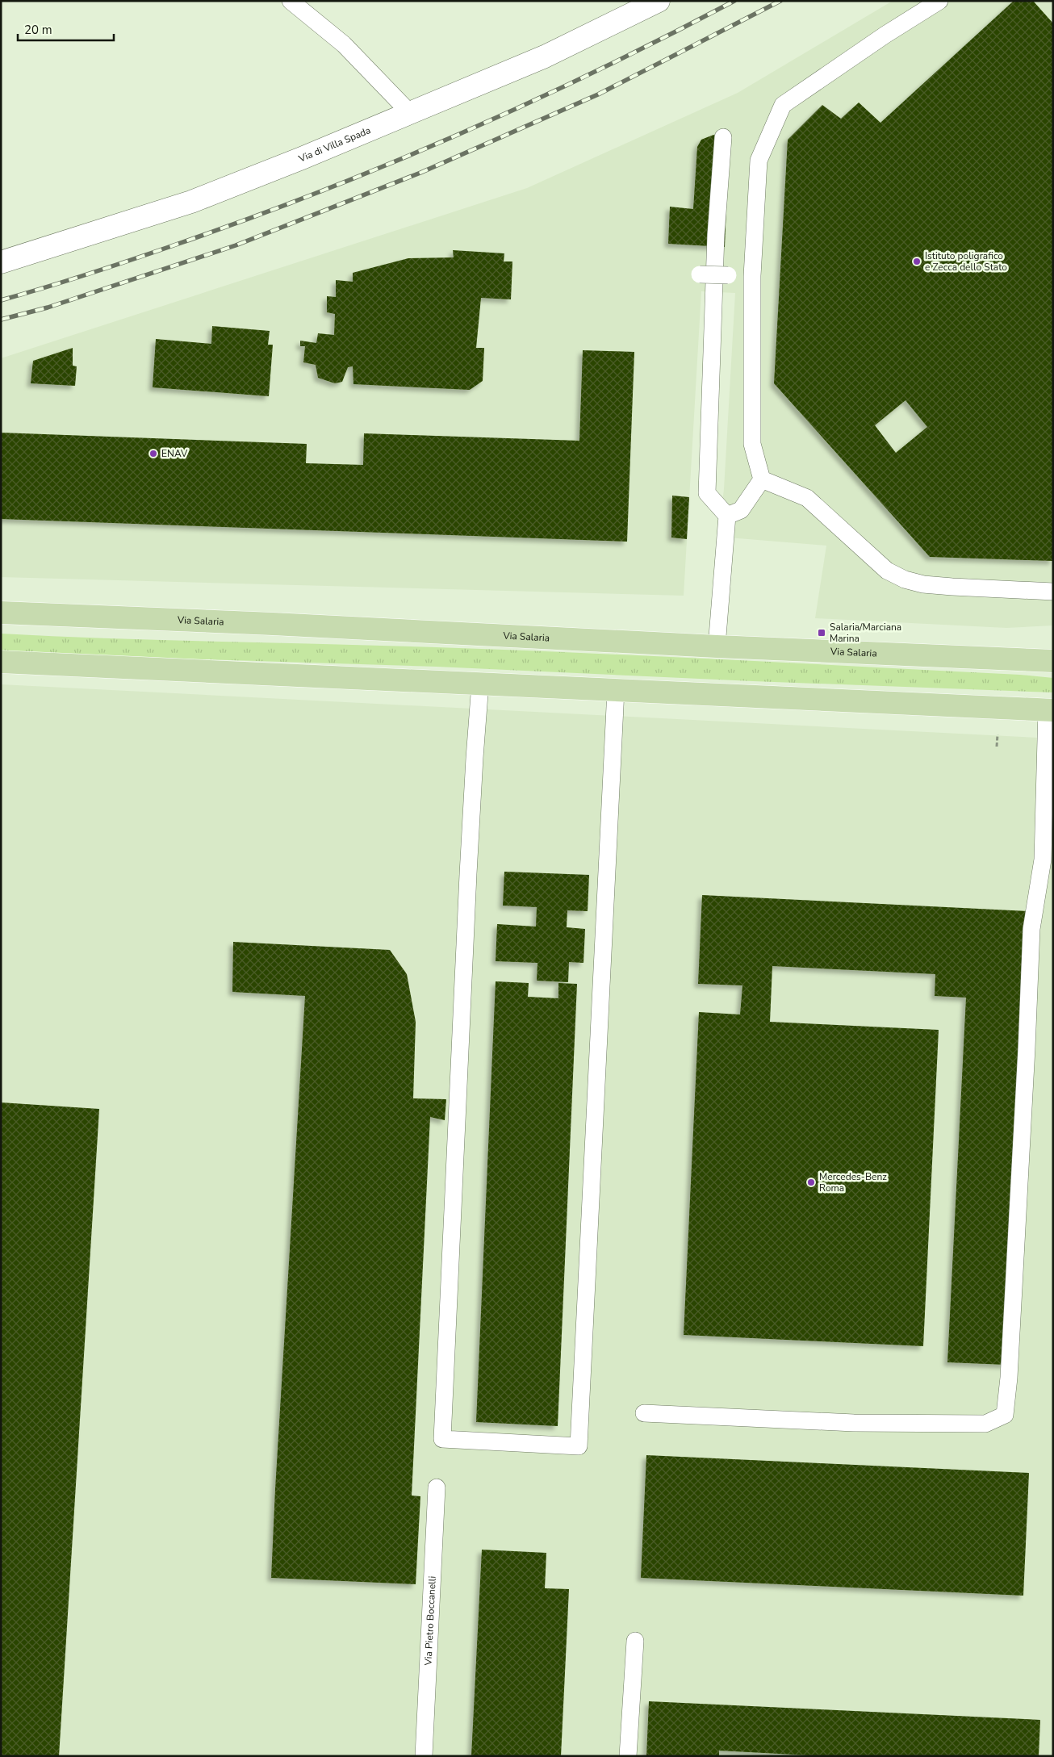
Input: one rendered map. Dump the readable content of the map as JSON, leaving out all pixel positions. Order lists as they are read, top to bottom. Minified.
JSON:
{"streets":{"main road":["Via Salaria"],"street":["Via di Villa Spada"],"lane":["Via Pietro Boccanelli"]},"places":{"other":["Istituto poligrafico e Zecca dello Stato","ENAV","Mercedes-Benz Roma"],"transit":["Salaria/Marciana Marina"]},"scale_bar":"20 m"}
